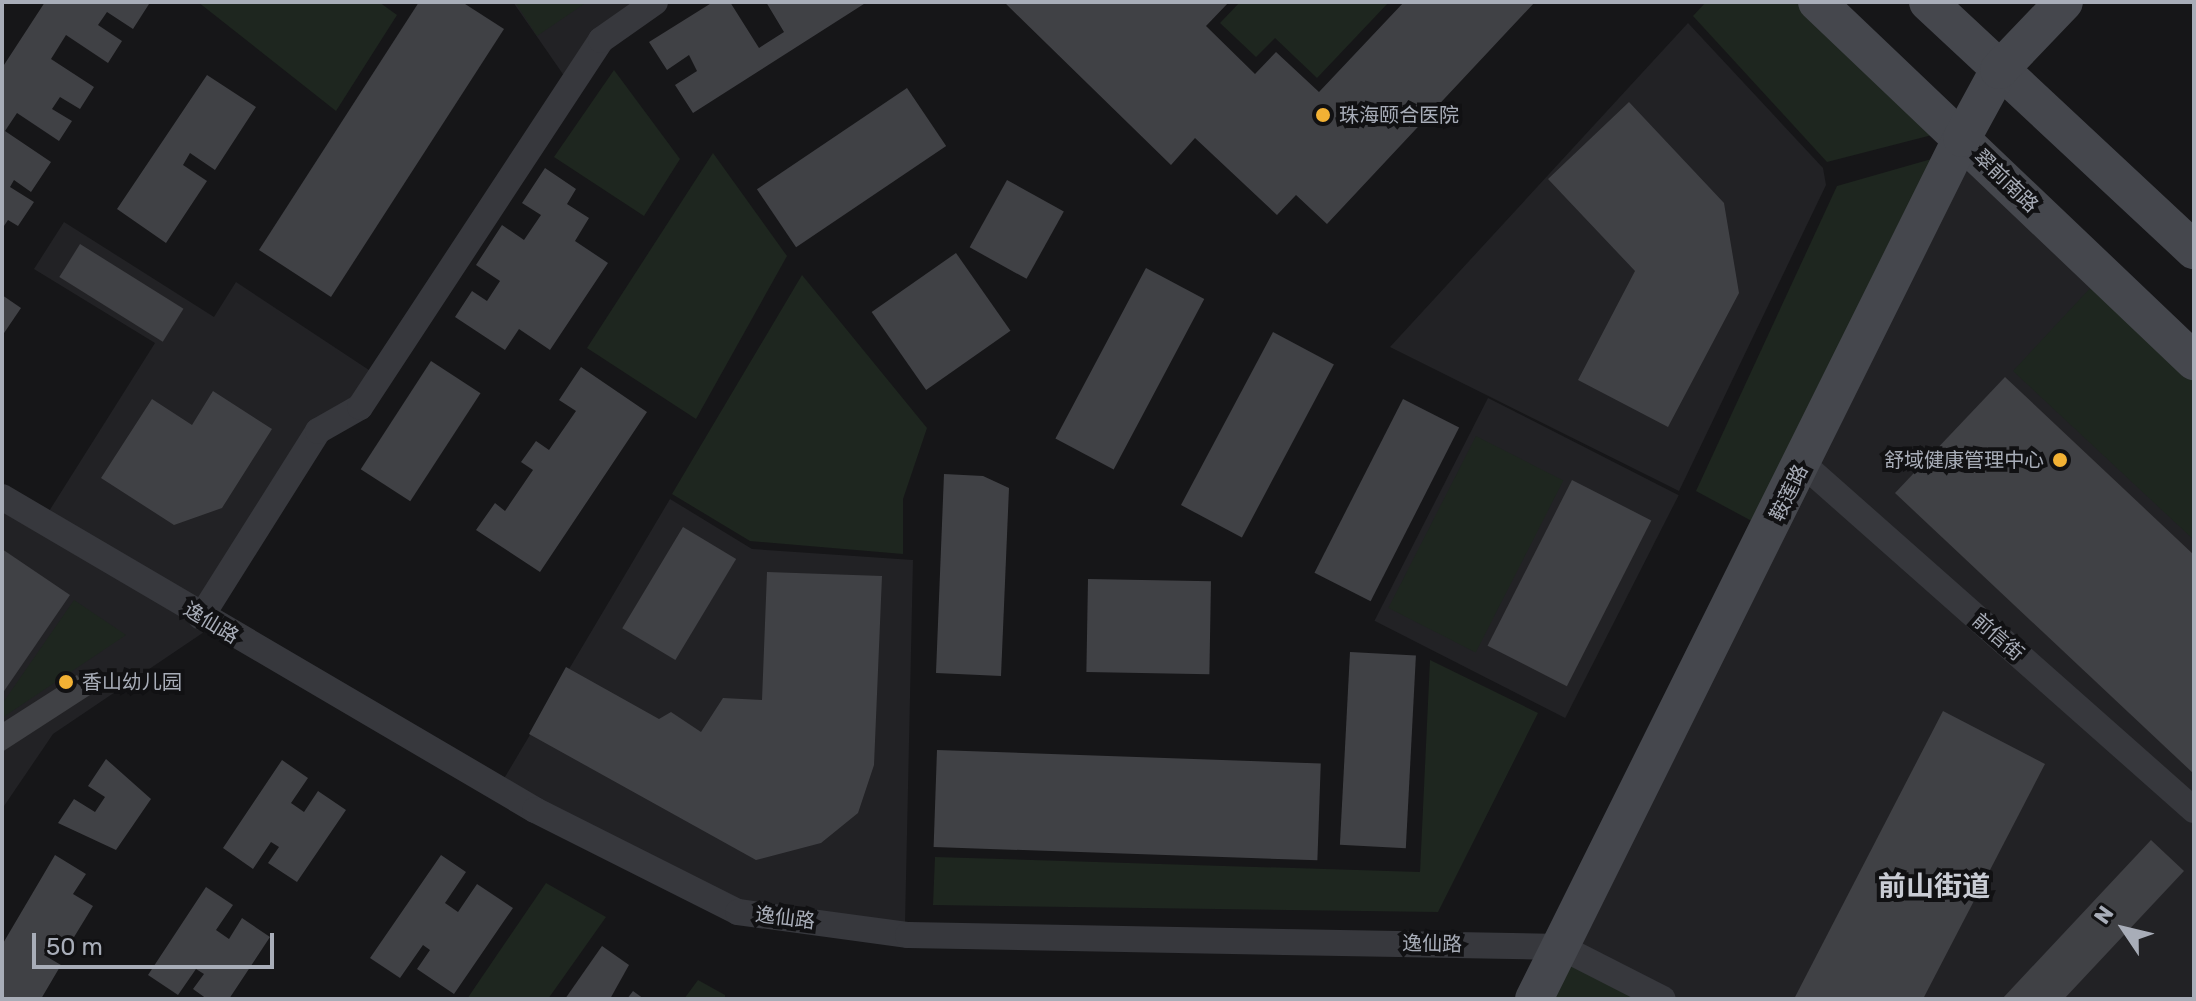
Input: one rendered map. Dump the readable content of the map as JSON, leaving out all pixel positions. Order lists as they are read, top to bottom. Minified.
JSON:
{"streets":{"street":["翠前南路","鞍莲路","逸仙路","前信街"]},"crossings":[["翠前南路","鞍莲路"],["鞍莲路","逸仙路"],["鞍莲路","前信街"]],"districts":["前山街道"],"places":["珠海颐合医院","舒域健康管理中心","香山幼儿园"],"scale_bar":"50 m","north":"top left"}
